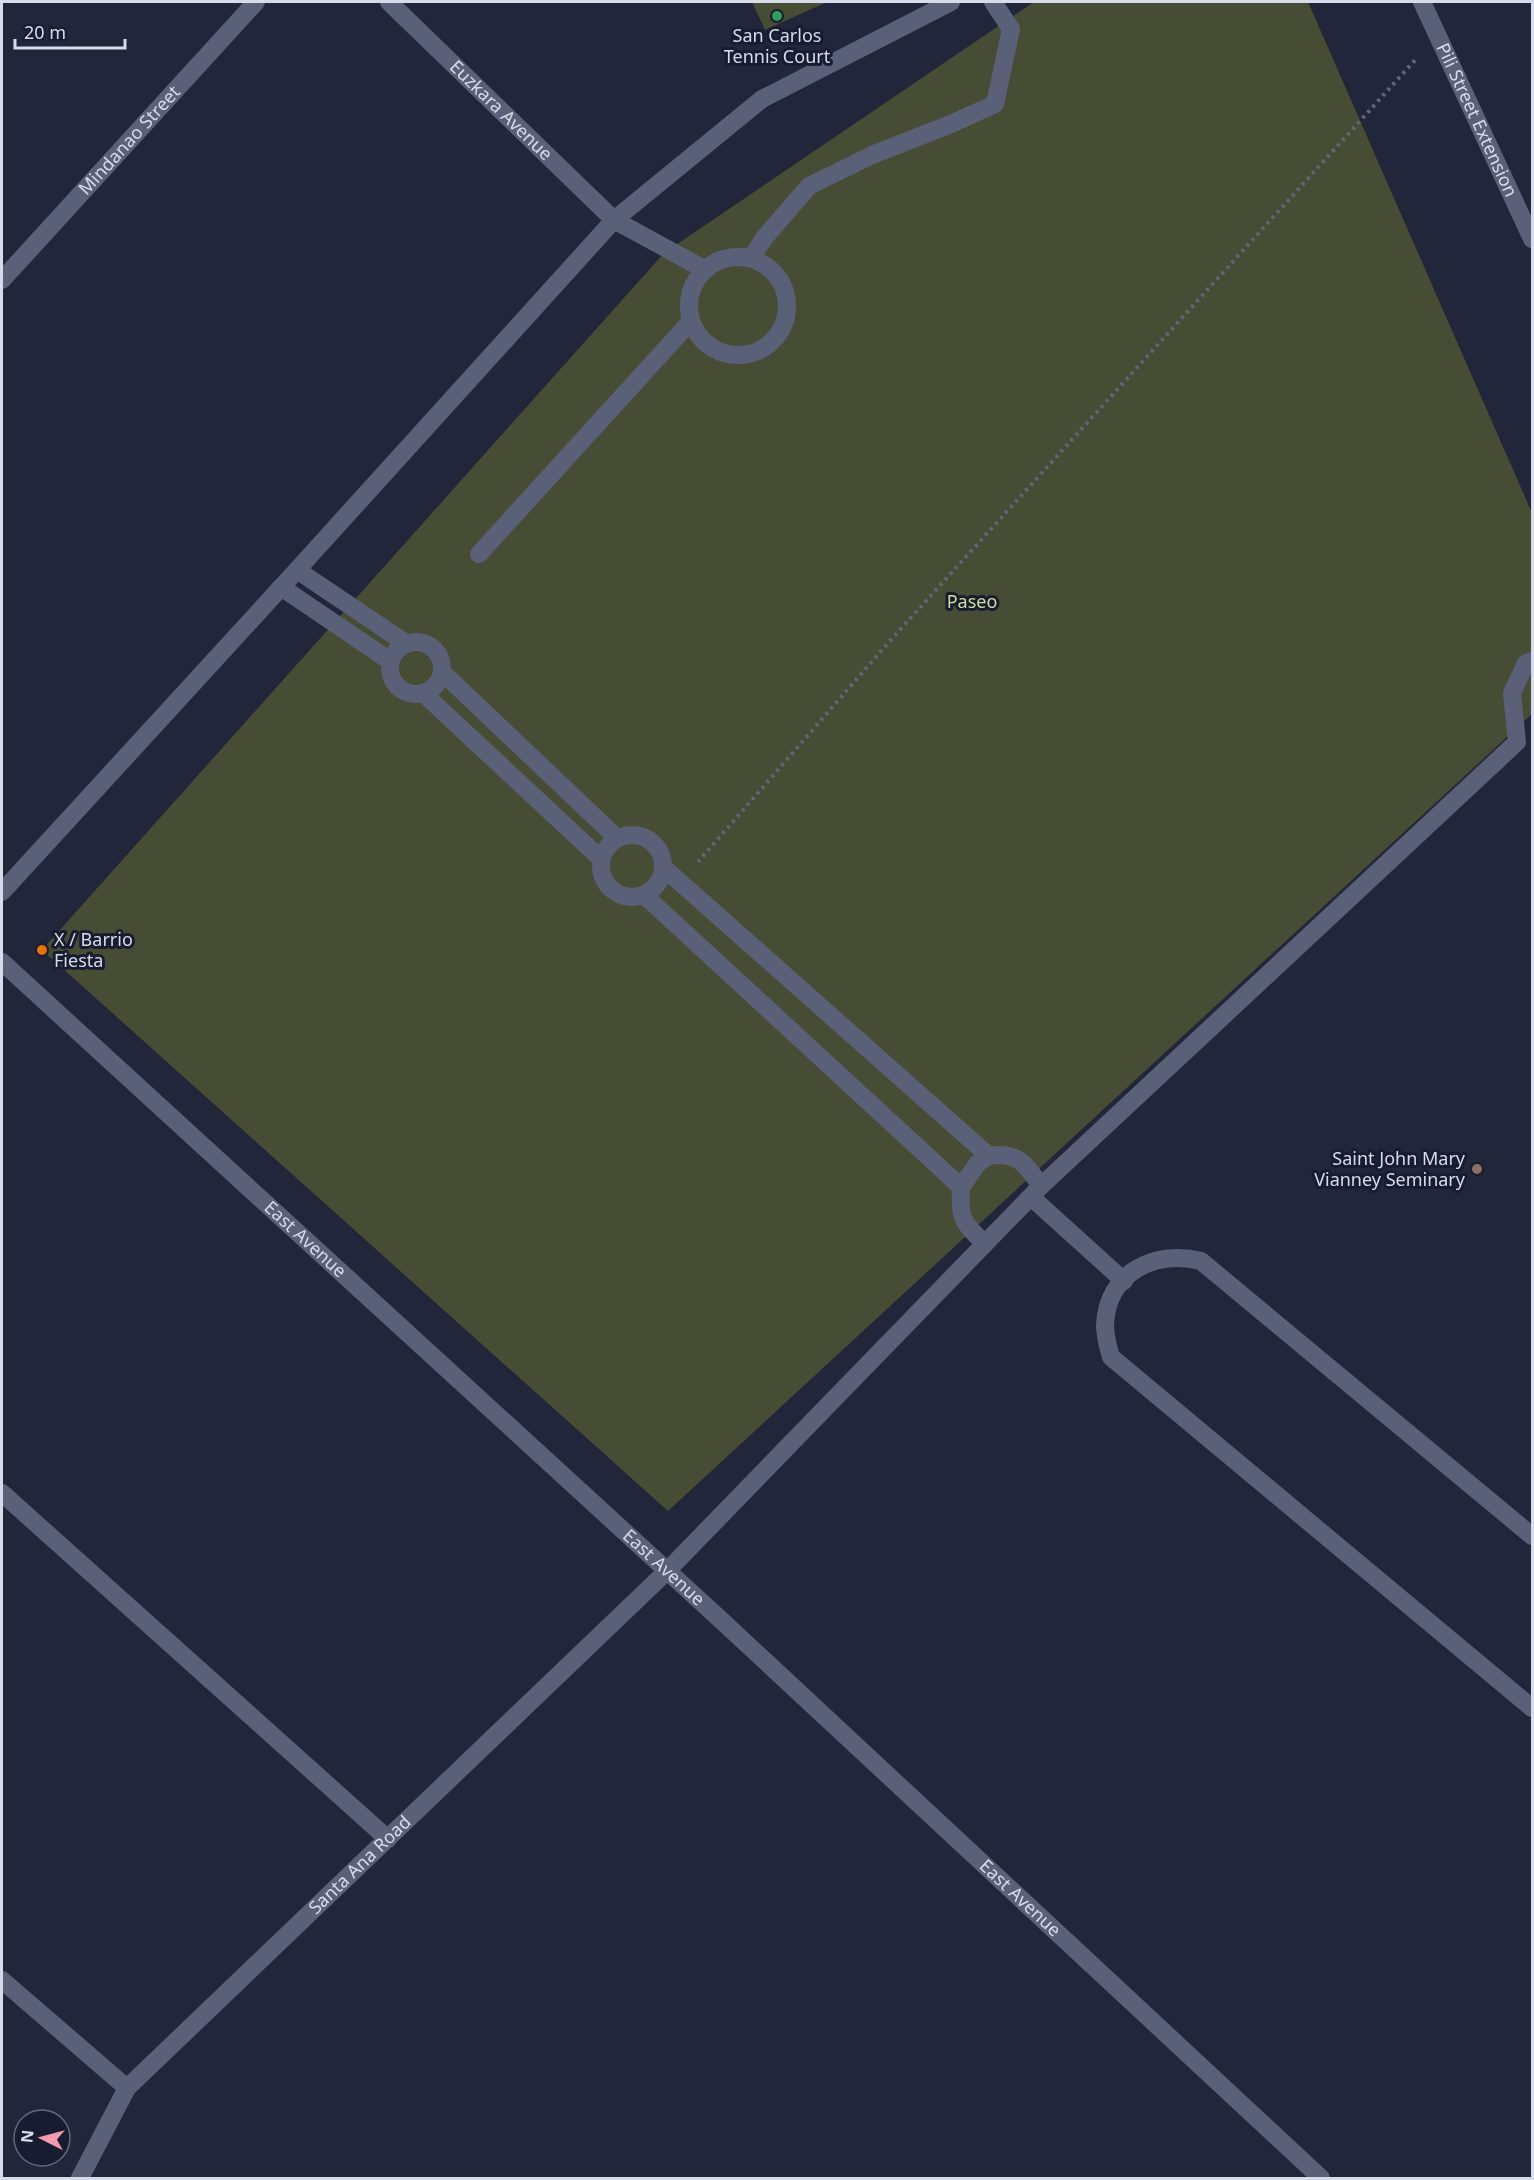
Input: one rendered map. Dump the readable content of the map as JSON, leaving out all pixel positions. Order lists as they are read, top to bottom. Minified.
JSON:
{"streets":{"street":["Euzkara Avenue","Pili Street Extension","Mindanao Street","East Avenue","Santa Ana Road"]},"crossings":[["East Avenue","Santa Ana Road"]],"parks":["Paseo"],"places":["San Carlos Tennis Court","X / Barrio Fiesta","Saint John Mary Vianney Seminary"],"scale_bar":"20 m","north":"left"}
